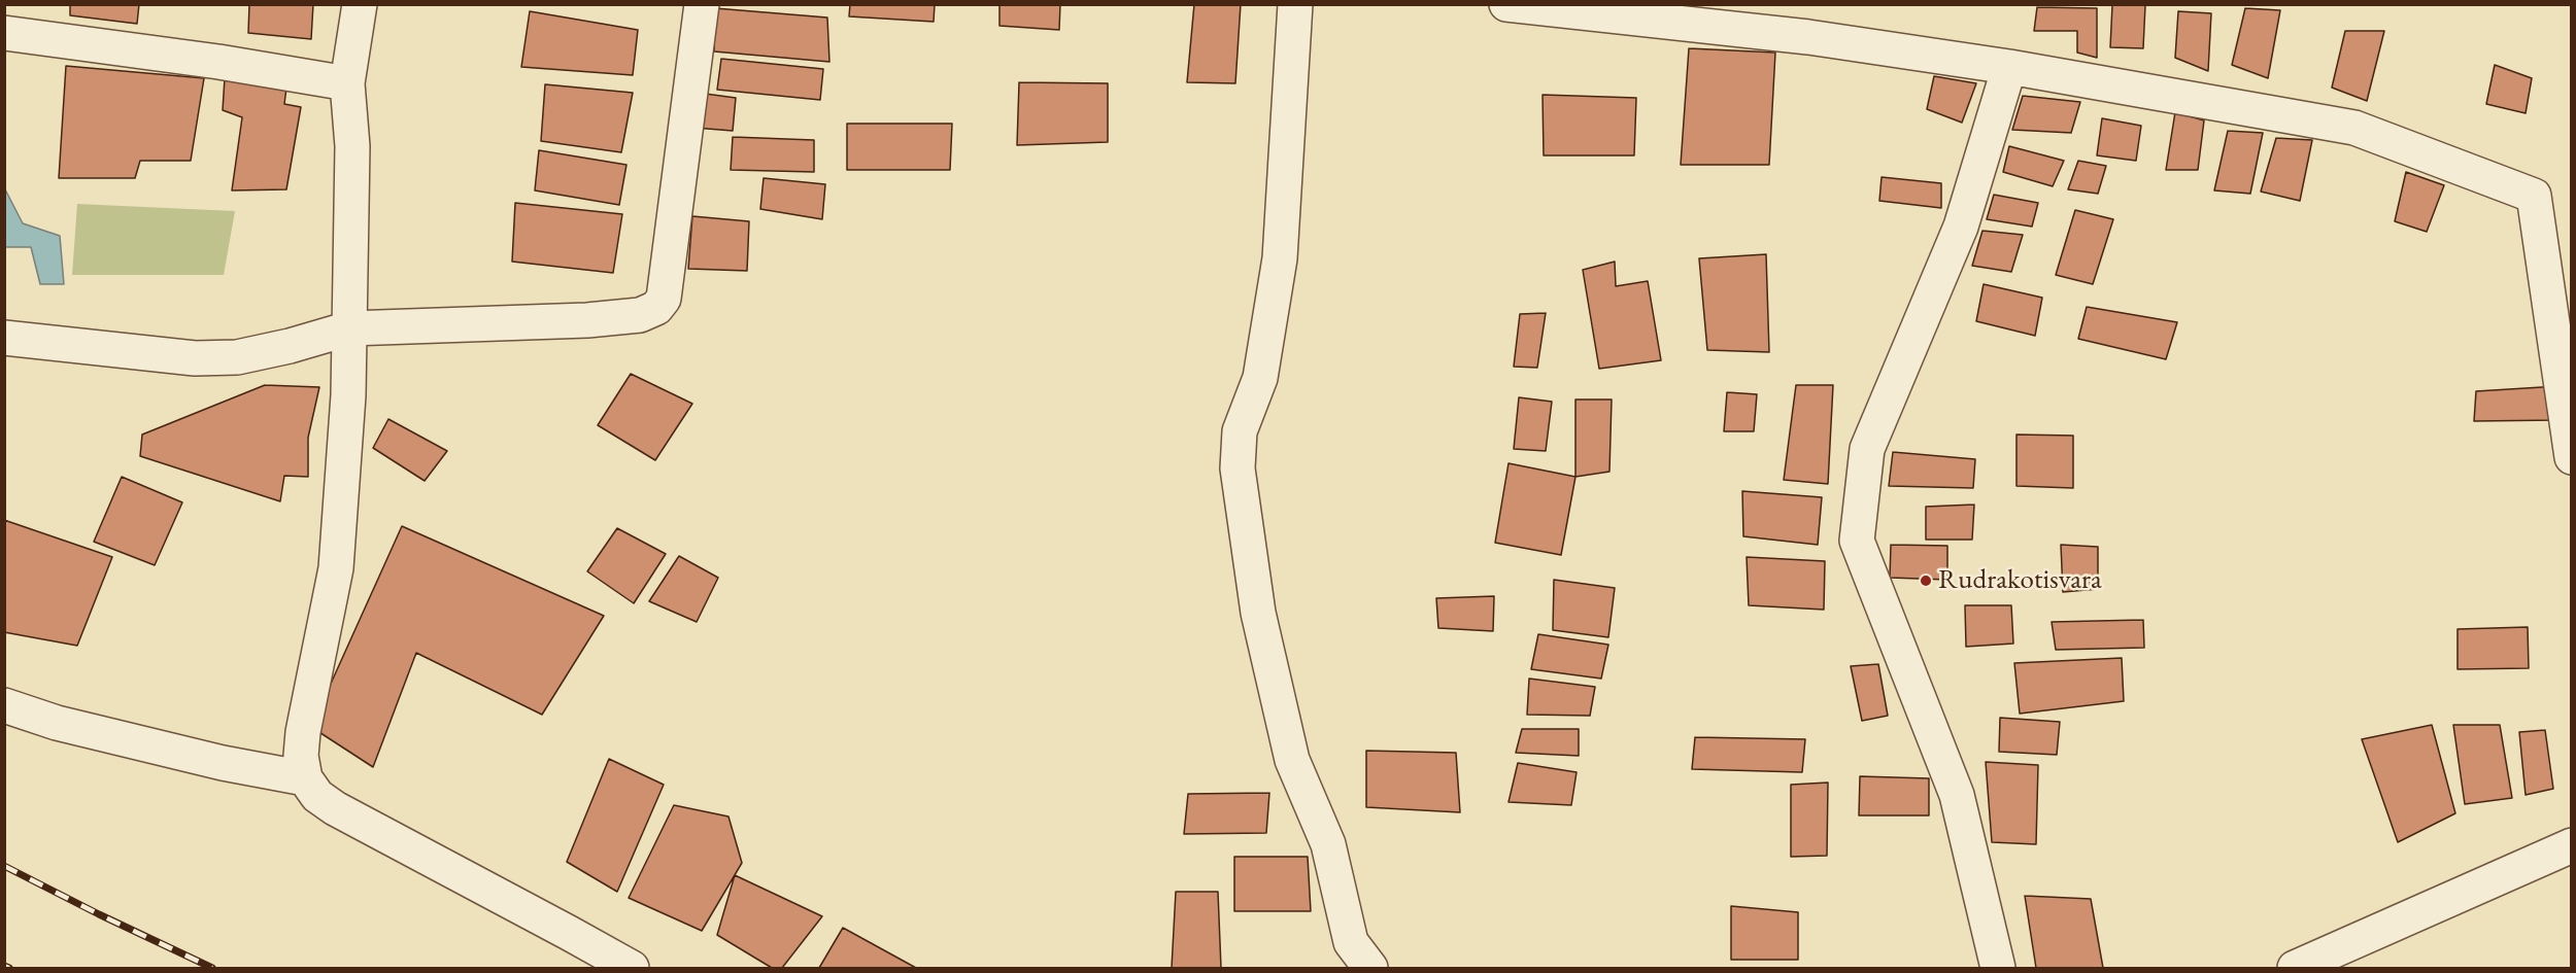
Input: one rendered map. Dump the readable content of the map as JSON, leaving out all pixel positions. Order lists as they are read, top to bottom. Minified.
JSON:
{"places":["Rudrakotisvara"]}
